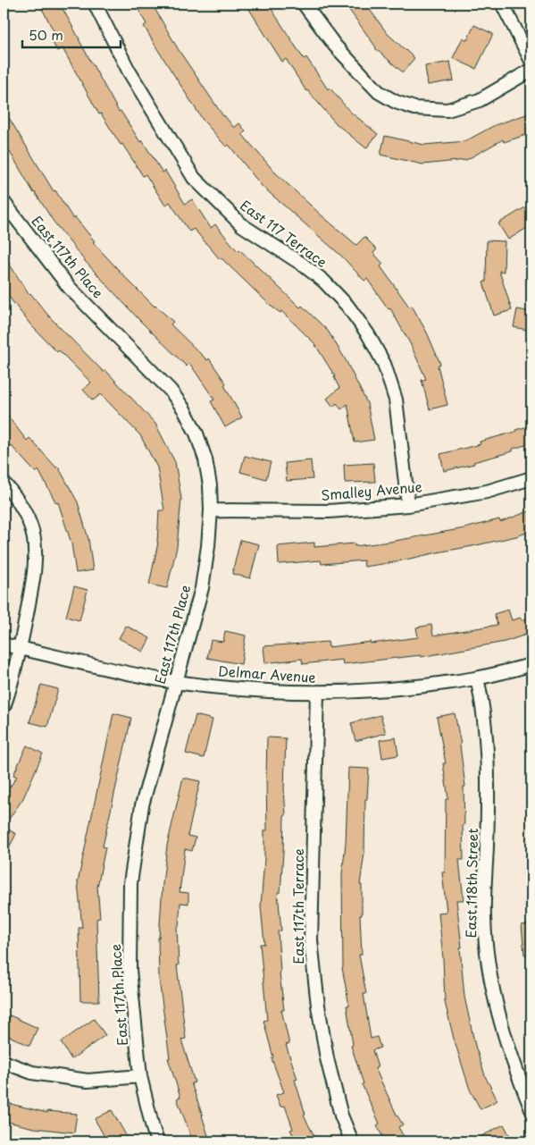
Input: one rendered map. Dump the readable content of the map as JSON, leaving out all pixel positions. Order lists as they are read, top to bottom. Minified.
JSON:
{"streets":{"street":["East 117 Terrace","East 117th Place","Smalley Avenue","Delmar Avenue","East 118th Street","East 117th Terrace"]},"crossings":[["East 117 Terrace","Smalley Avenue"],["East 117th Place","Smalley Avenue"],["East 117th Place","Delmar Avenue"],["Delmar Avenue","East 118th Street"],["Delmar Avenue","East 117th Terrace"]],"scale_bar":"50 m"}
